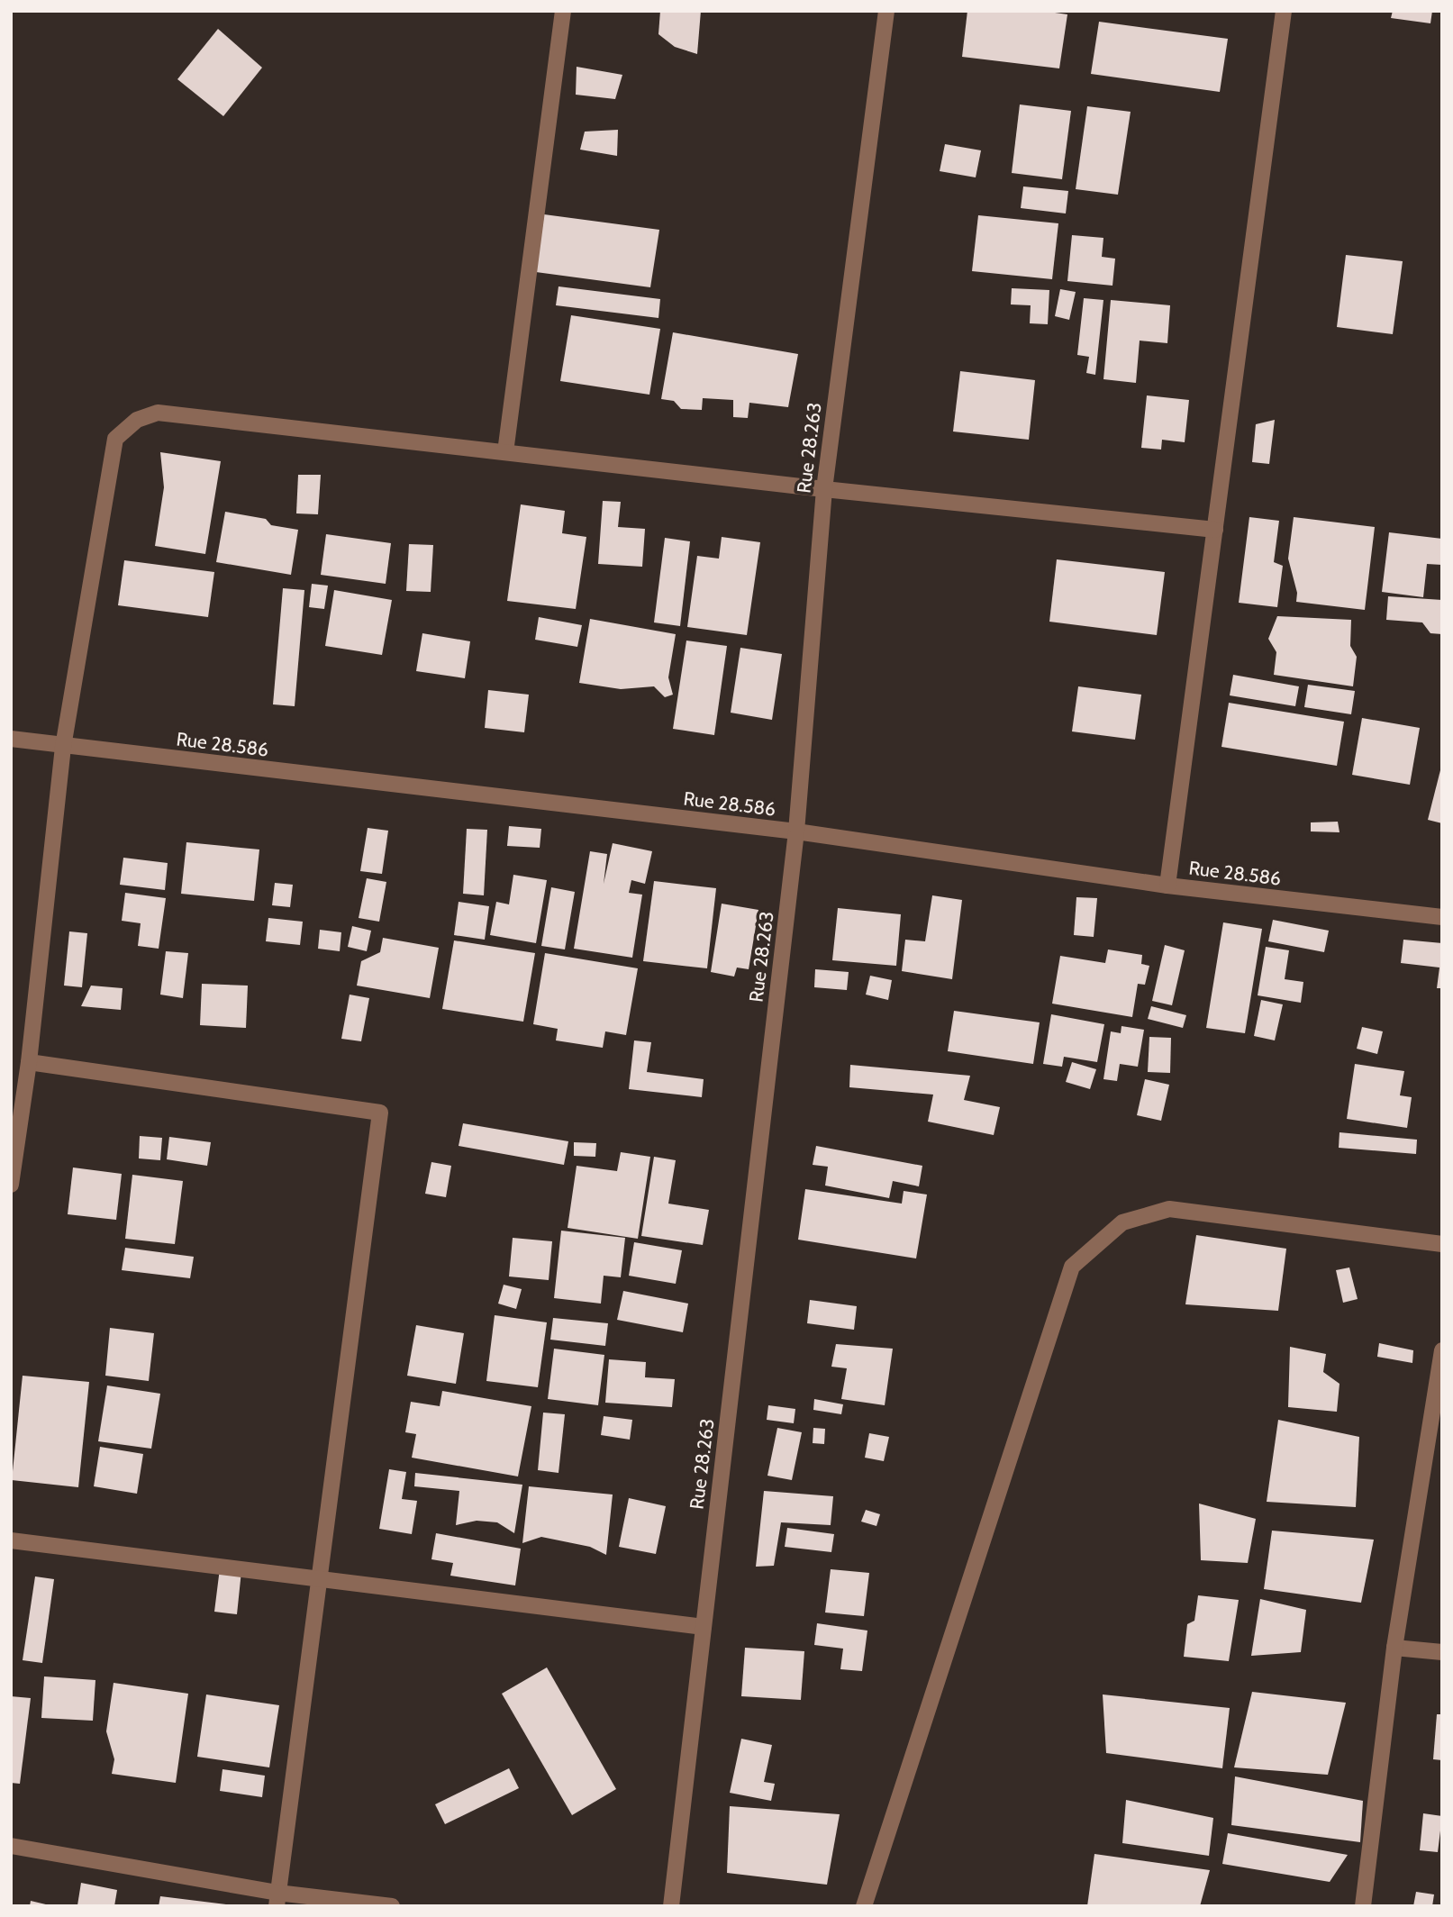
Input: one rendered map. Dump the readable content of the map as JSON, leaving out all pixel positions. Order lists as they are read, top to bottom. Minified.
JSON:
{"streets":{"street":["Rue 28.263","Rue 28.586"]},"crossings":[["Rue 28.263","Rue 28.586"]]}
